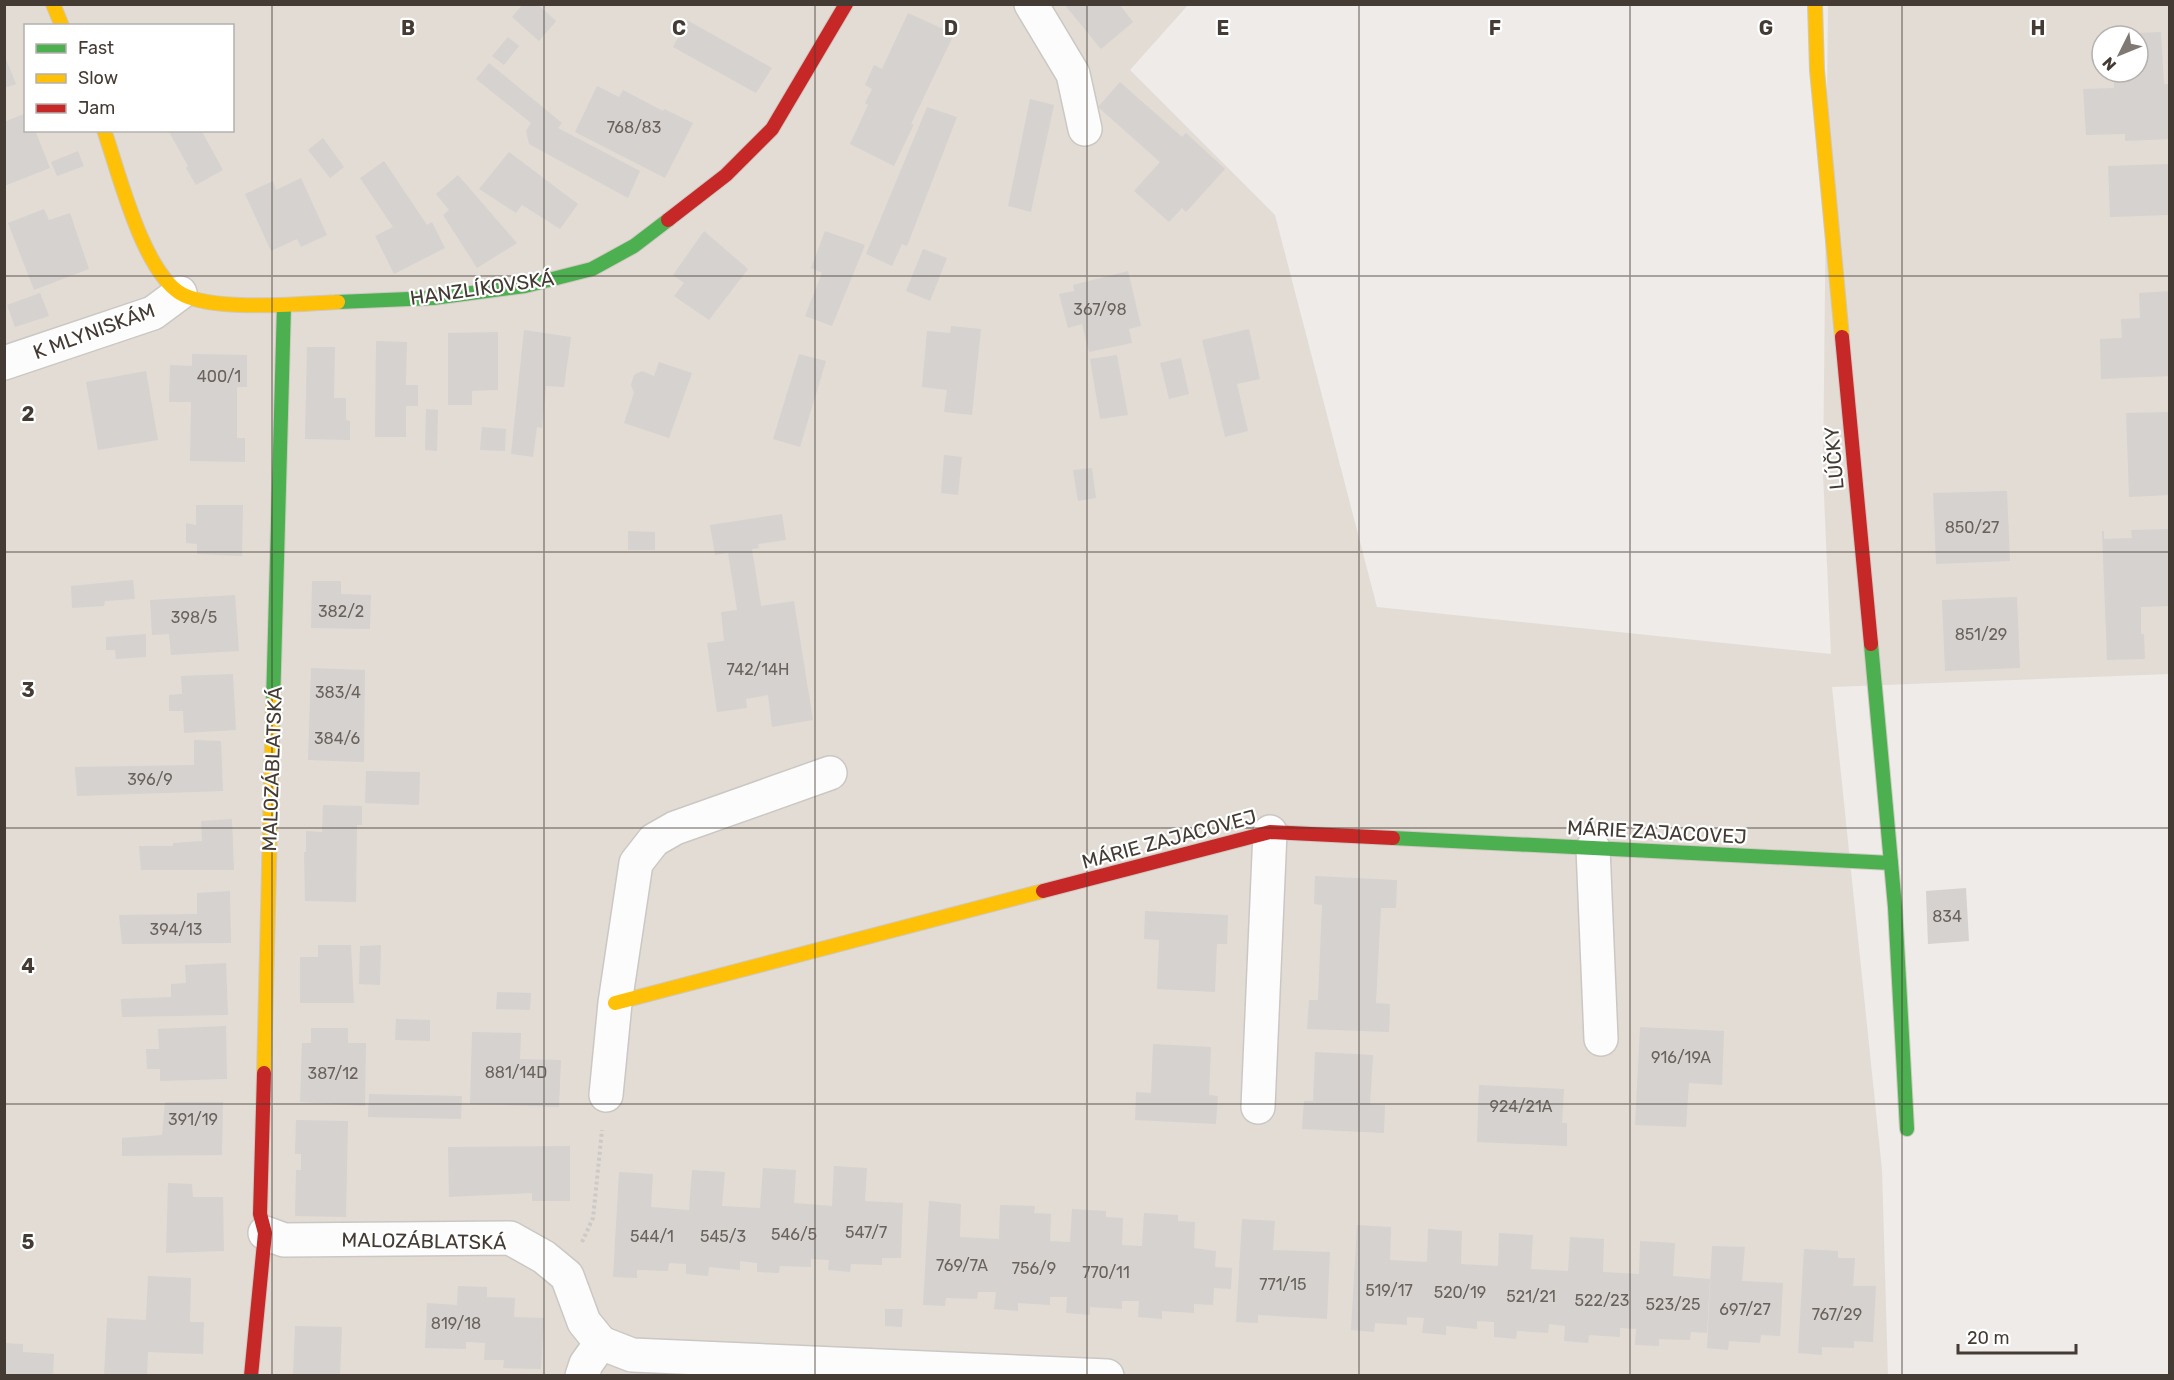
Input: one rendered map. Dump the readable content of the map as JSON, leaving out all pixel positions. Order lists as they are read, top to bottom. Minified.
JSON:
{"streets":{"street":["HANZLÍKOVSKÁ","K MLYNISKÁM","LÚČKY","MALOZÁBLATSKÁ","MÁRIE ZAJACOVEJ"]},"crossings":[["HANZLÍKOVSKÁ","K MLYNISKÁM"],["HANZLÍKOVSKÁ","MALOZÁBLATSKÁ"],["LÚČKY","MÁRIE ZAJACOVEJ"]],"house_numbers":["768/83","367/98","400/1","850/27","382/2","398/5","851/29","742/14H","383/4","384/6","396/9","834","394/13","916/19A","881/14D","387/12","924/21A","391/19","547/7","546/5","544/1","545/3","769/7A","756/9","770/11","771/15","519/17","520/19","521/21","522/23","523/25","697/27","767/29","819/18"],"legend":["Fast","Slow","Jam"],"scale_bar":"20 m","north":"bottom left","grid":{"columns":["B","C","D","E","F","G","H"],"rows":["2","3","4","5"]}}
